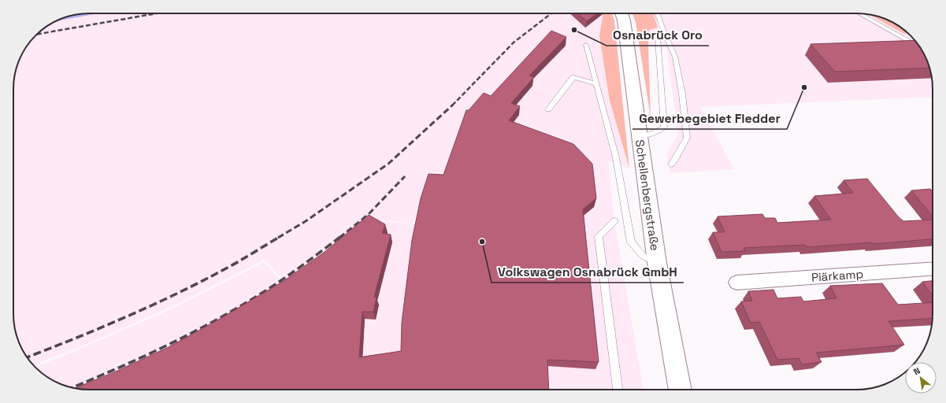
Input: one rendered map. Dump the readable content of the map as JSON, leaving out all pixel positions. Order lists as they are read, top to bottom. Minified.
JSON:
{"streets":{"street":["Schellenbergstraße","Piärkamp"]},"places":["Osnabrück Oro","Gewerbegebiet Fledder","Volkswagen Osnabrück GmbH"],"north":"top left"}
